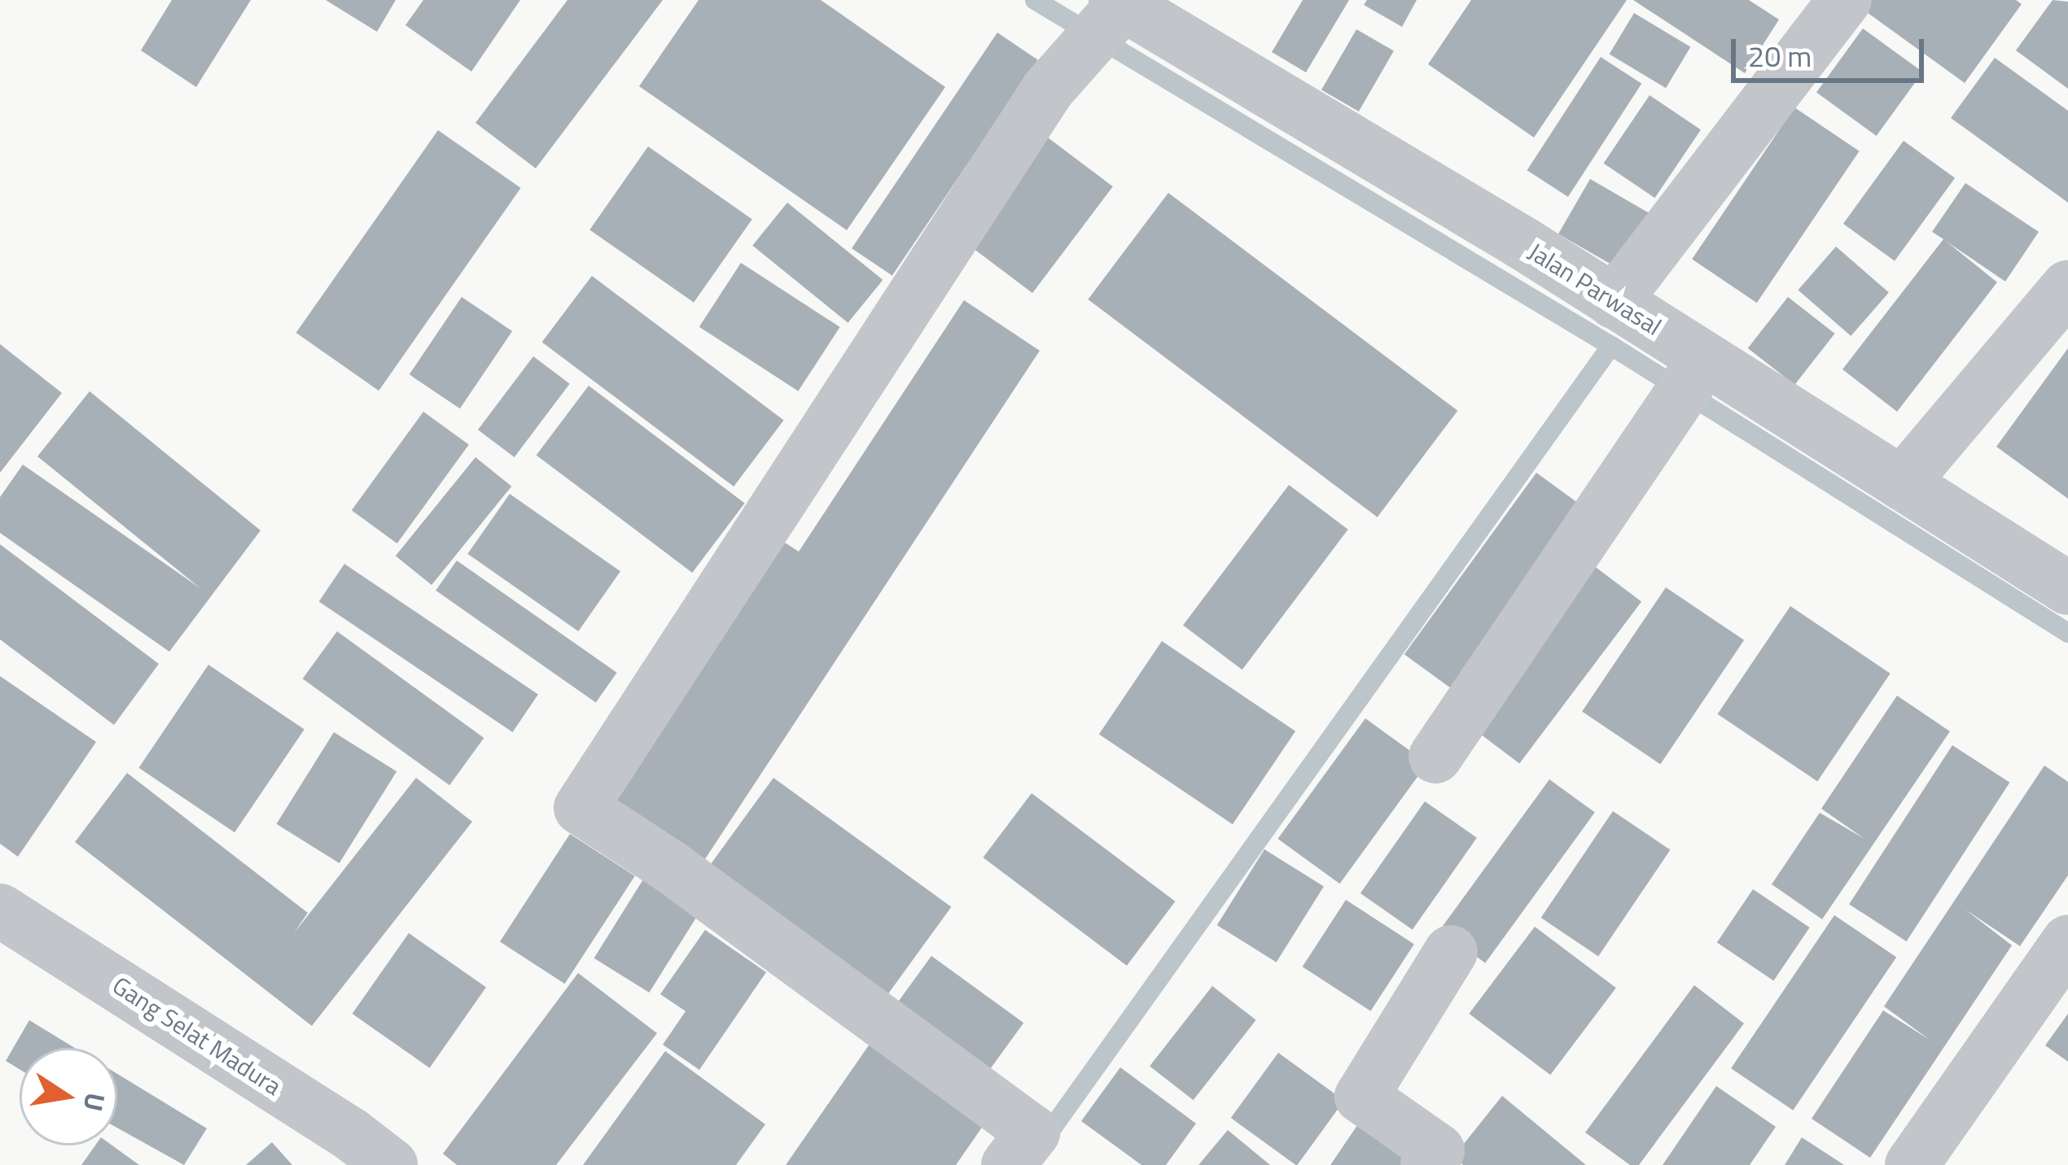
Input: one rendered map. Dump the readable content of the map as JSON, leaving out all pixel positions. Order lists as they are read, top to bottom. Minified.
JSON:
{"streets":{"street":["Jalan Parwasal","Gang Selat Madura"]},"scale_bar":"20 m","north":"right"}
